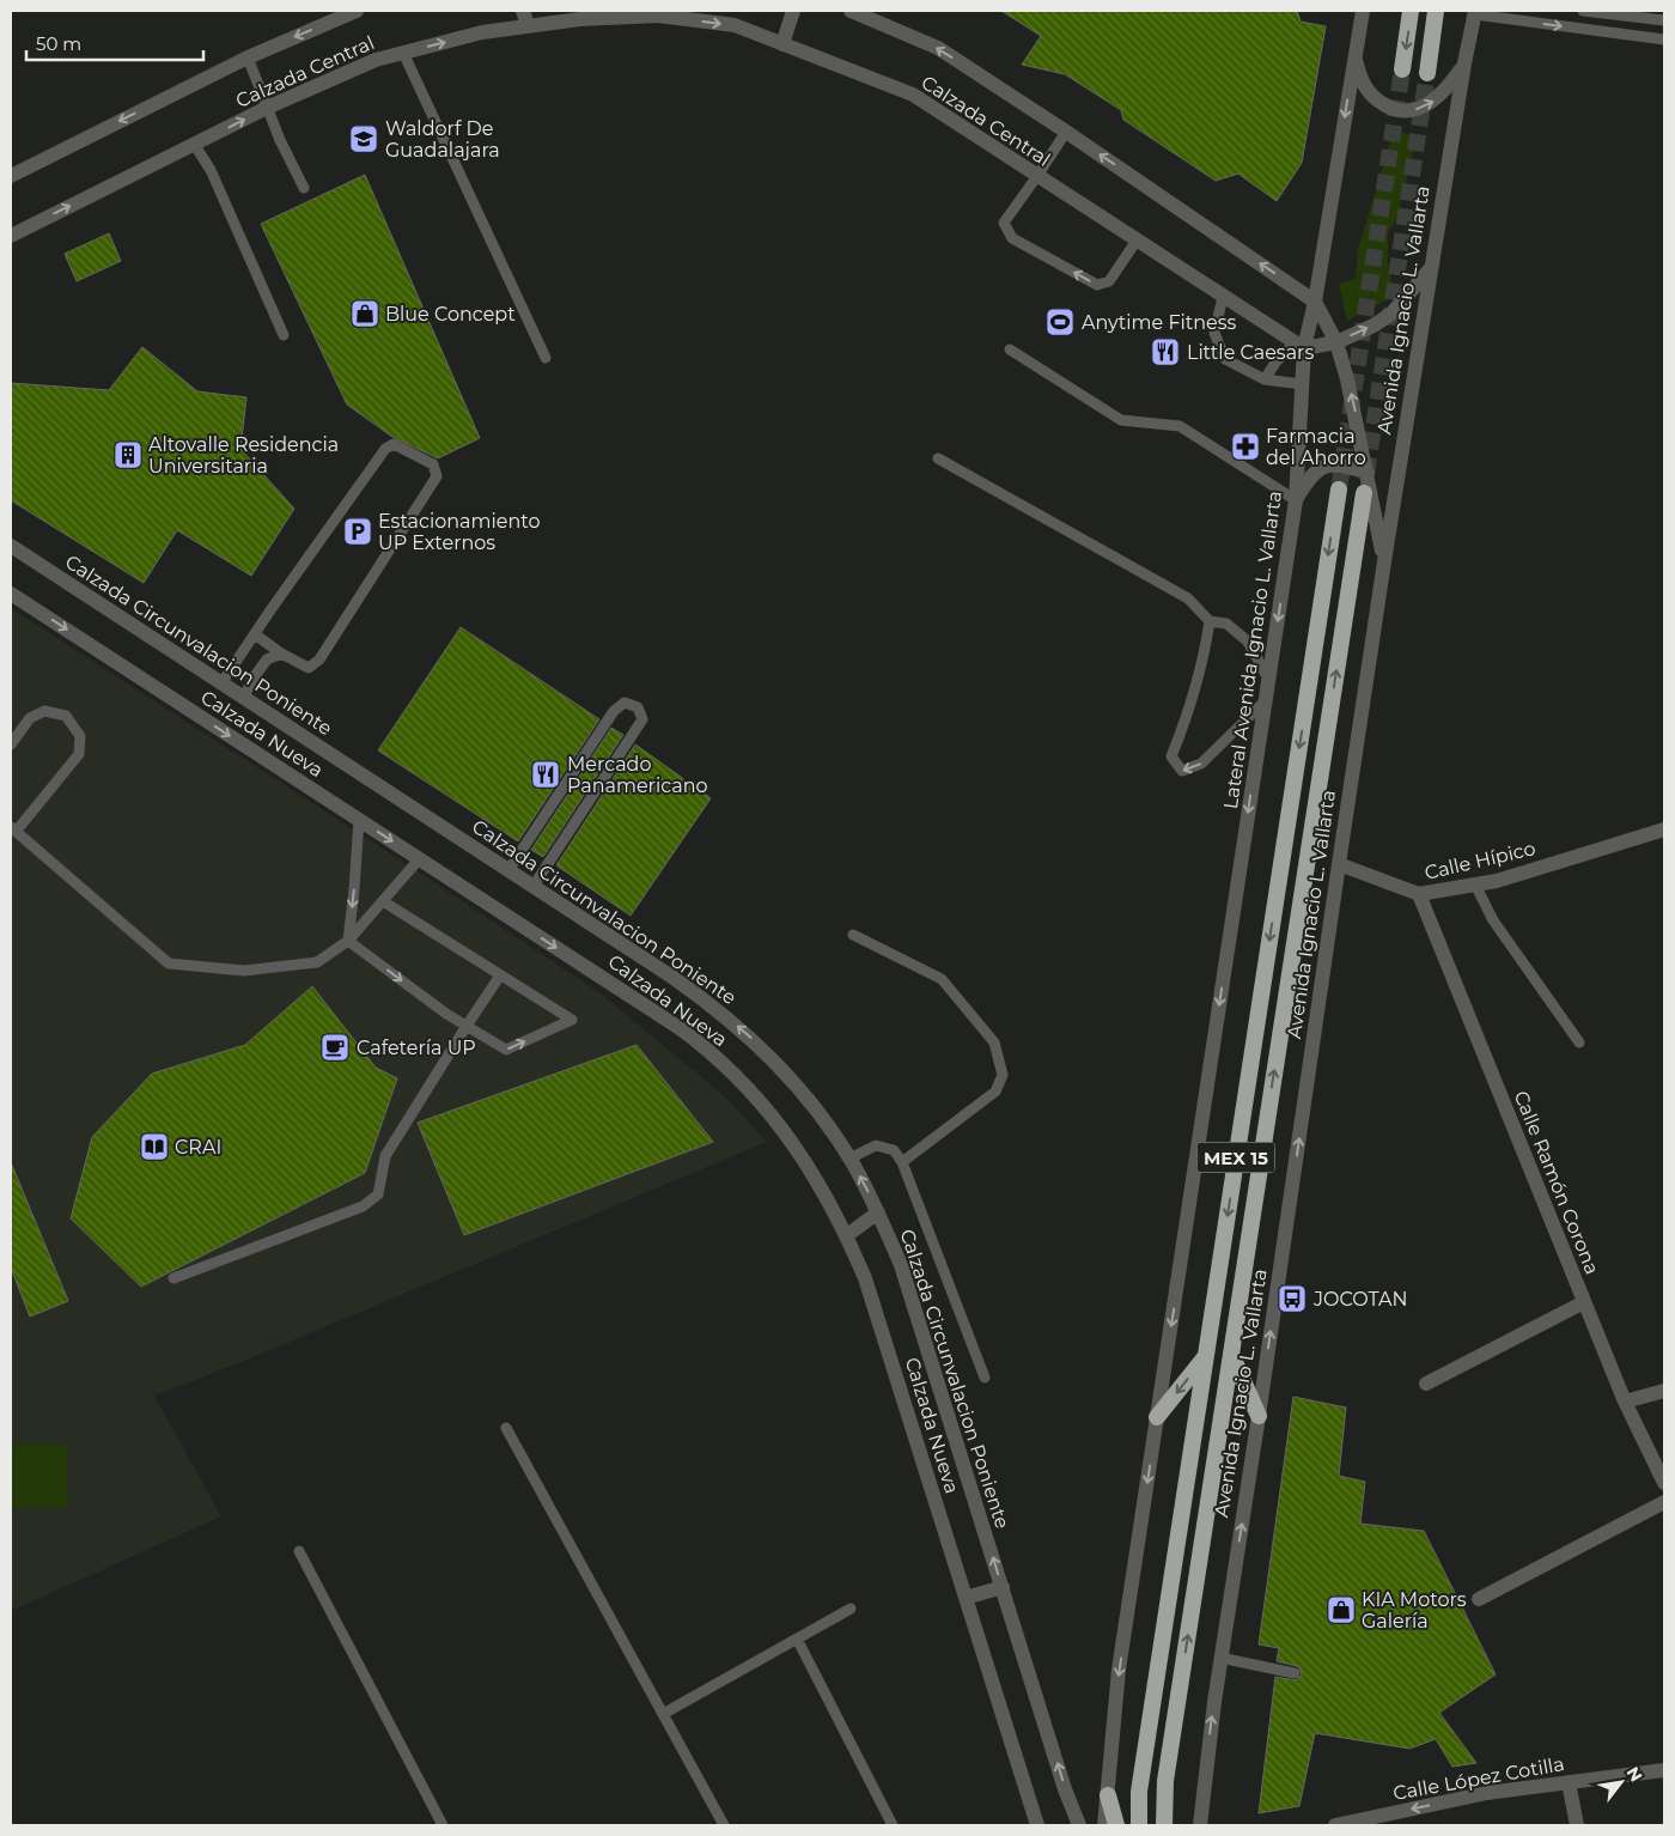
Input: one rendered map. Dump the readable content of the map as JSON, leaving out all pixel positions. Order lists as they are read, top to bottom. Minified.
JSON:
{"streets":{"highway":["Avenida Ignacio L. Vallarta","MEX 15"],"street":["Calzada Central","Calzada Circunvalacion Poniente","Lateral Avenida Ignacio L. Vallarta","Calzada Nueva","Calle Hípico","Calle Ramón Corona","Calle López Cotilla"]},"crossings":[["Calzada Central","Lateral Avenida Ignacio L. Vallarta"],["Avenida Ignacio L. Vallarta","Calle Hípico"],["Calle Hípico","Calle Ramón Corona"]],"one_way":["Calzada Circunvalacion Poniente","Lateral Avenida Ignacio L. Vallarta","Calzada Nueva","Calle López Cotilla"],"places":{"school or university":["Waldorf De Guadalajara"],"shop":["Blue Concept","KIA Motors Galería"],"sports":["Anytime Fitness"],"restaurant":["Little Caesars","Mercado Panamericano"],"pharmacy":["Farmacia del Ahorro"],"building":["Altovalle Residencia Universitaria"],"parking":["Estacionamiento UP Externos"],"cafe":["Cafetería UP"],"library":["CRAI"],"bus stop":["JOCOTAN"]},"scale_bar":"50 m","north":"top right"}
